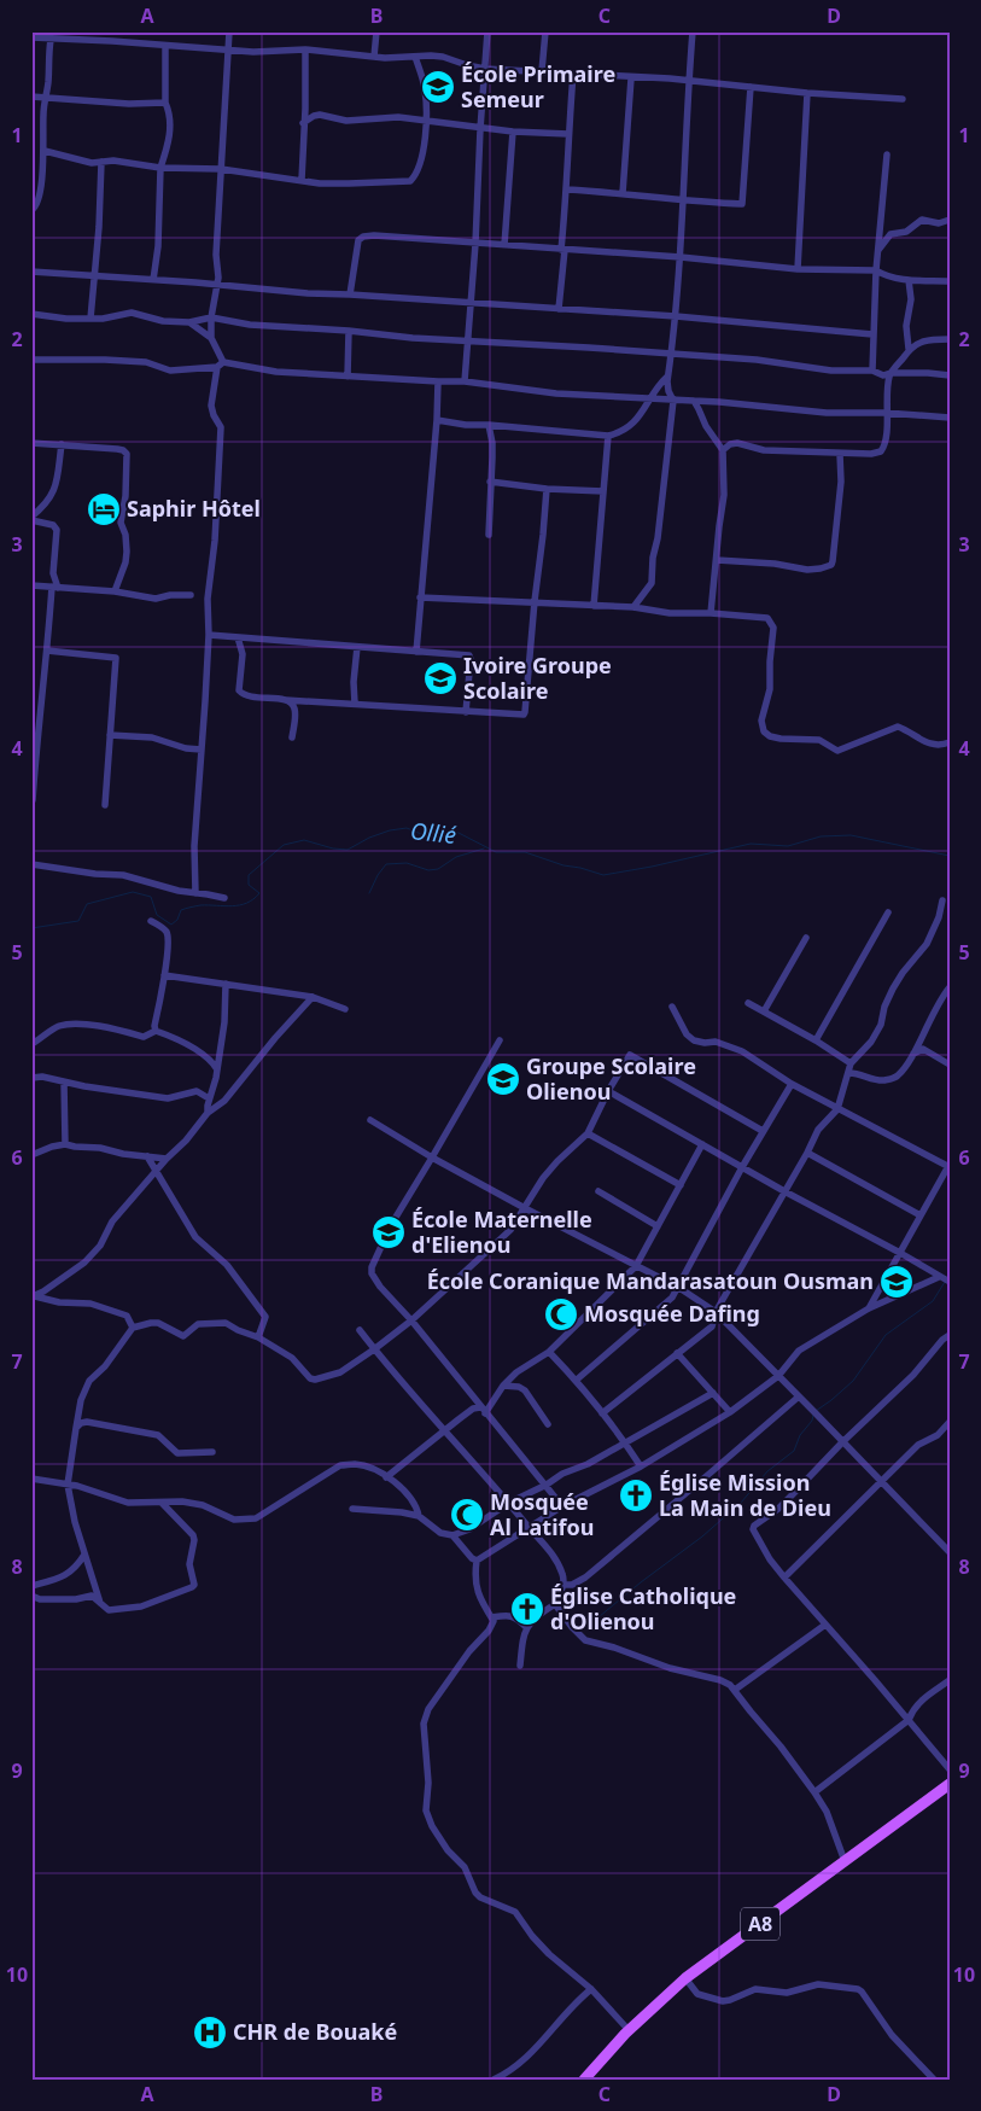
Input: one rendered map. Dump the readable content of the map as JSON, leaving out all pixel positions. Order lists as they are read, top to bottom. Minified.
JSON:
{"streets":{"main road":["A8"]},"water":["Ollié"],"places":{"school or university":["École Primaire Semeur","Ivoire Groupe Scolaire","Groupe Scolaire Olienou","École Maternelle d'Elienou","École Coranique Mandarasatoun Ousman"],"hotel":["Saphir Hôtel"],"mosque":["Mosquée Dafing","Mosquée Al Latifou"],"church":["Église Mission La Main de Dieu","Église Catholique d'Olienou"],"hospital":["CHR de Bouaké"]},"grid":{"columns":["A","B","C","D"],"rows":["1","2","3","4","5","6","7","8","9","10"]}}
